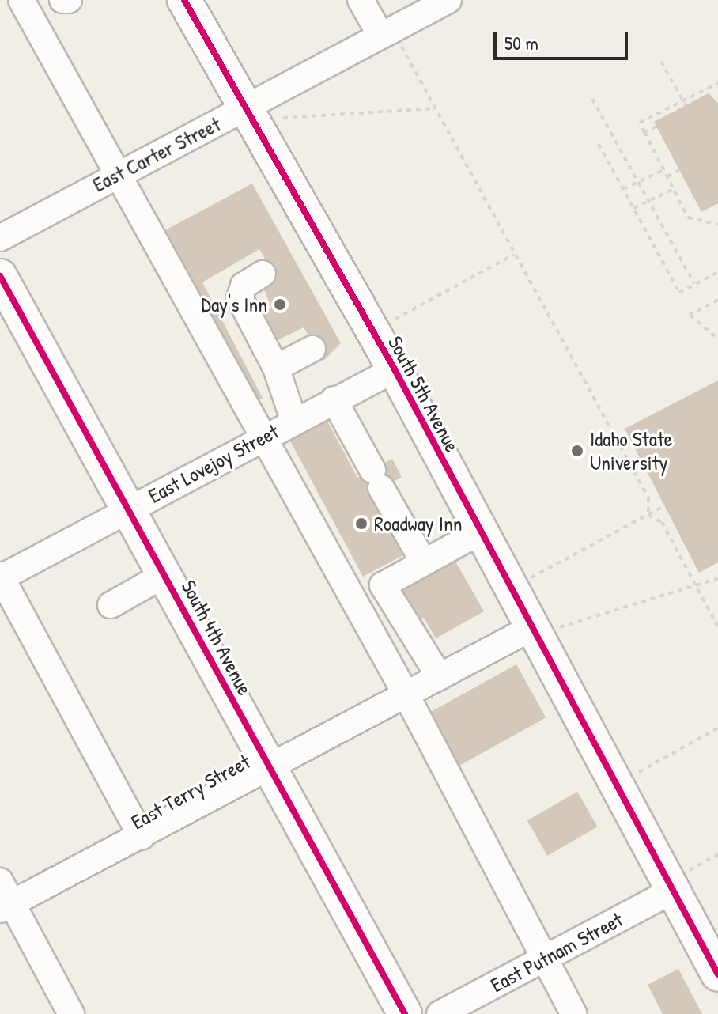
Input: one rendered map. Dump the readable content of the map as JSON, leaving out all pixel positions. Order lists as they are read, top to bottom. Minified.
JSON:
{"streets":{"main road":["South 5th Avenue","South 4th Avenue"],"street":["East Carter Street","East Lovejoy Street","East Terry Street","East Putnam Street"]},"crossings":[["East Carter Street","South 5th Avenue"],["South 5th Avenue","East Lovejoy Street"],["South 5th Avenue","East Terry Street"],["South 5th Avenue","East Putnam Street"],["East Lovejoy Street","South 4th Avenue"],["South 4th Avenue","East Terry Street"]],"places":["Day's Inn","Idaho State University","Roadway Inn"],"scale_bar":"50 m"}
